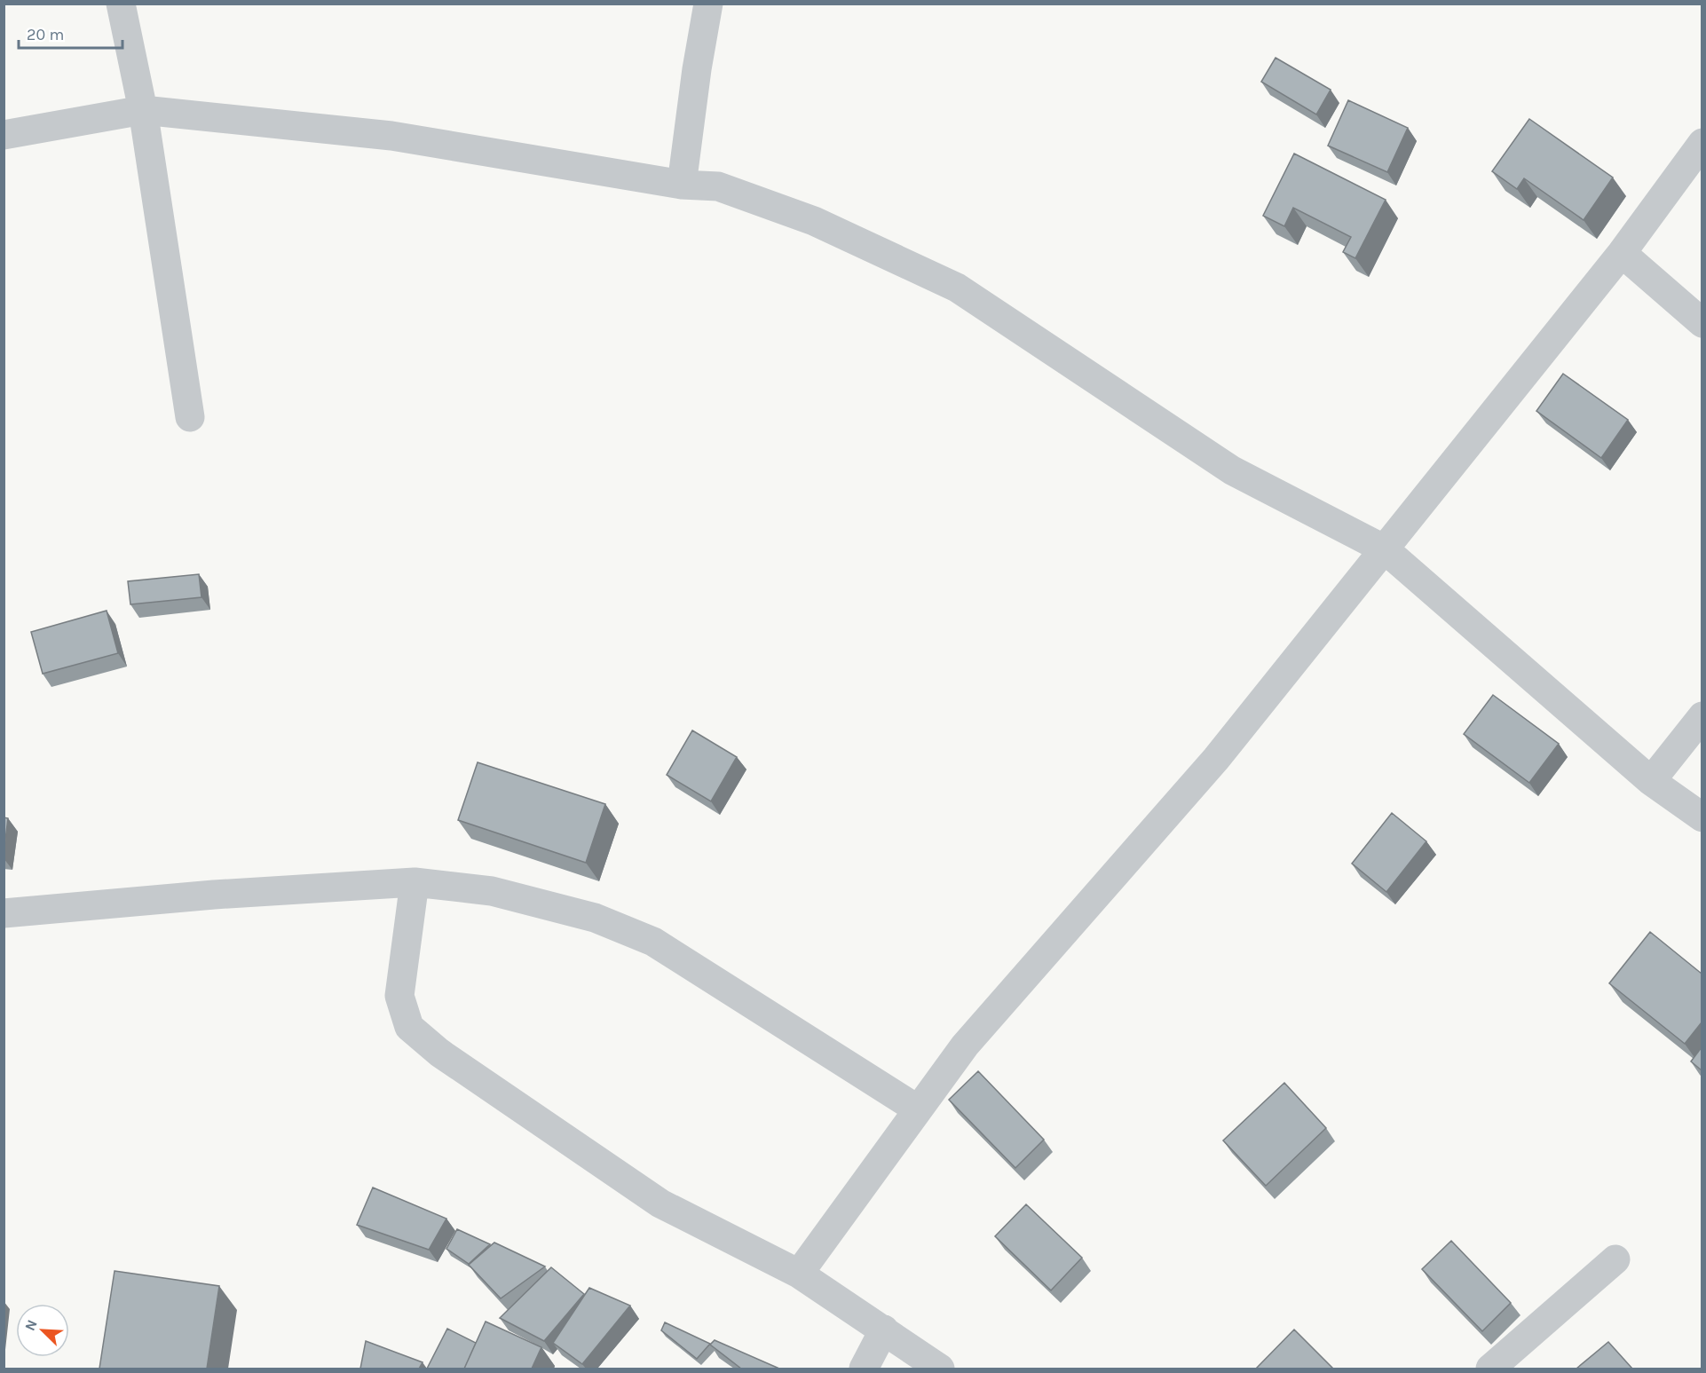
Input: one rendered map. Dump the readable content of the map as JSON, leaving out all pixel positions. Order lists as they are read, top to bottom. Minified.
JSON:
{"scale_bar":"20 m","north":"top left"}
